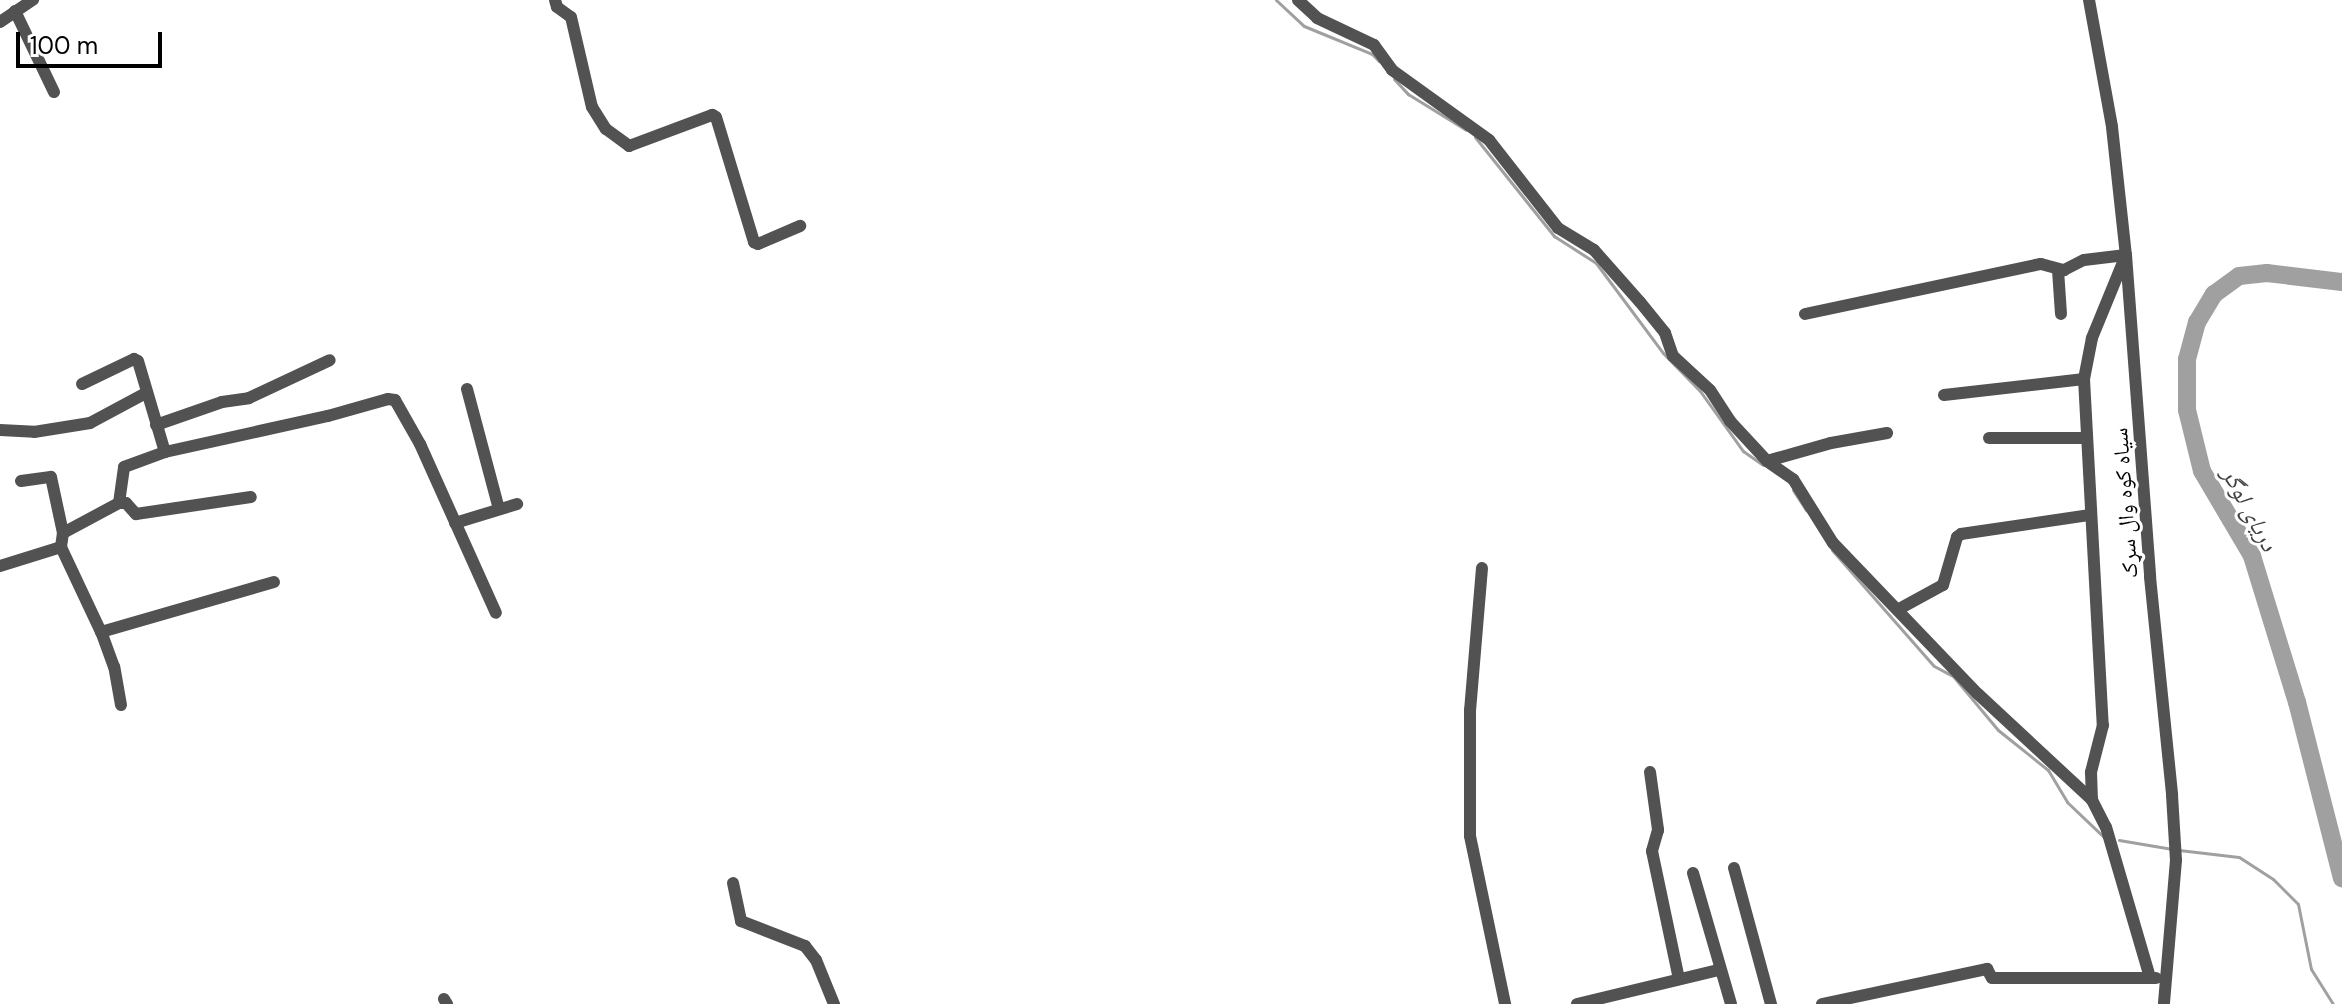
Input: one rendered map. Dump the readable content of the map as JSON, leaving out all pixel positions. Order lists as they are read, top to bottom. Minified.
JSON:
{"streets":{"street":["سیاه کوه وال سړک"]},"water":["دریای لوگر"],"scale_bar":"100 m"}
